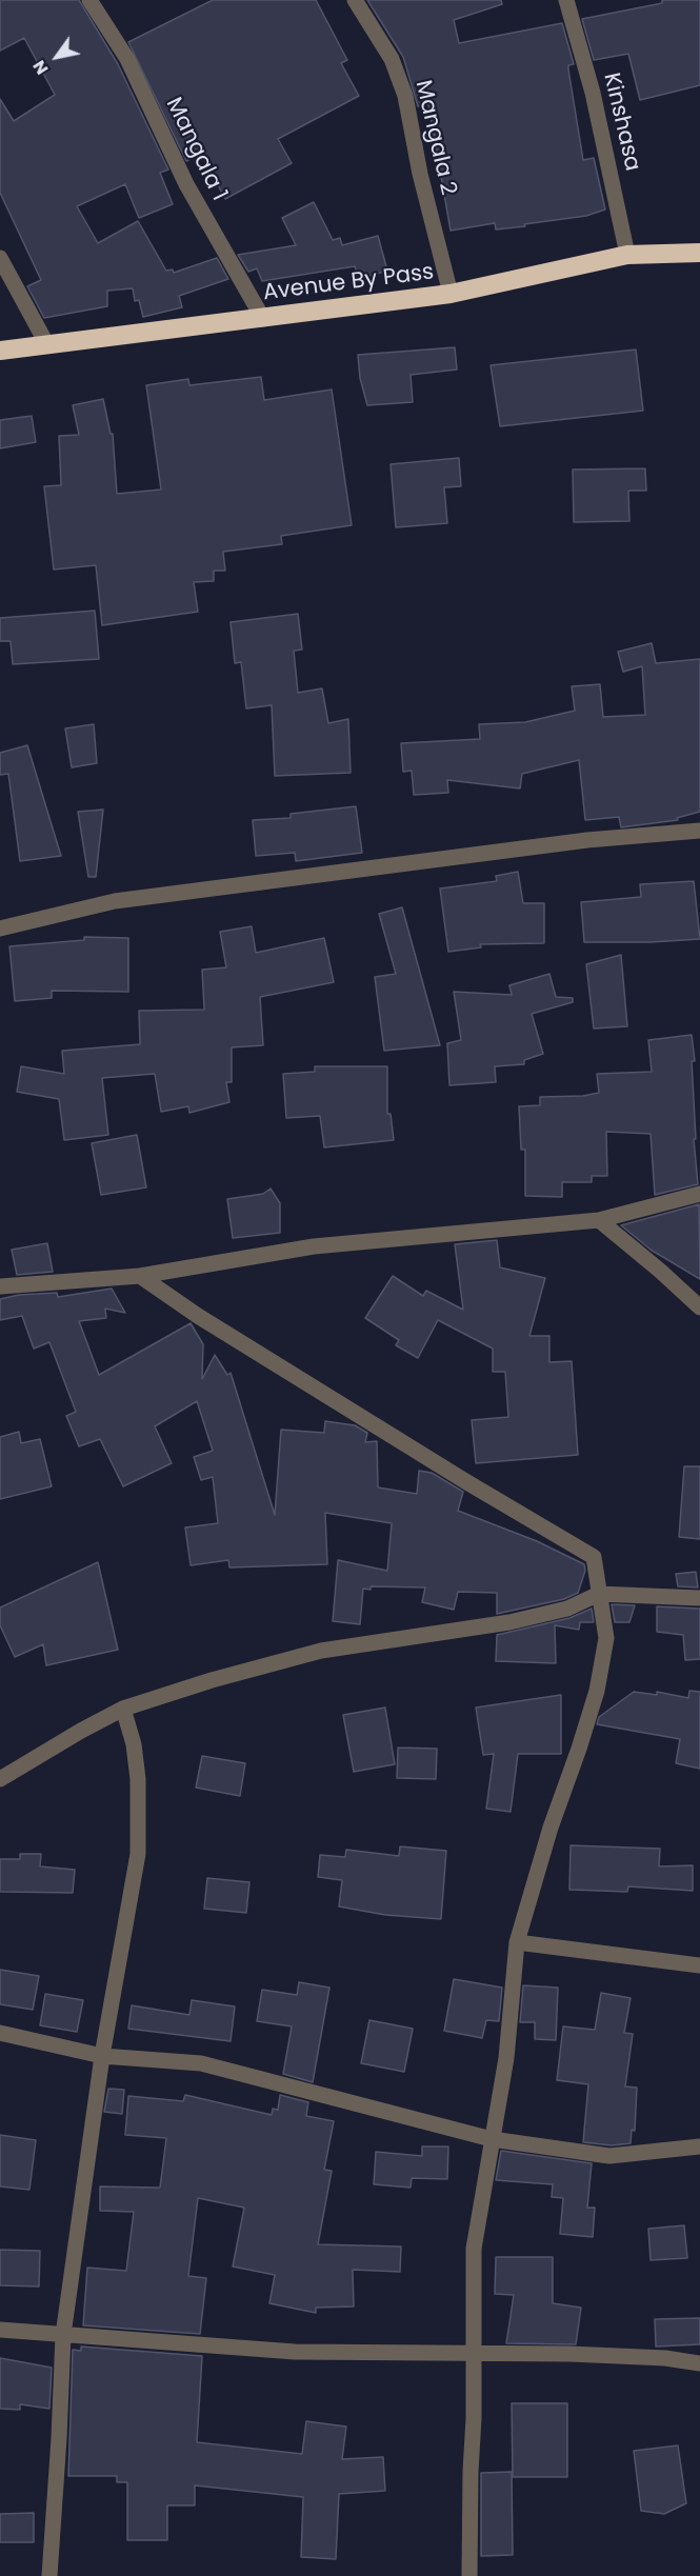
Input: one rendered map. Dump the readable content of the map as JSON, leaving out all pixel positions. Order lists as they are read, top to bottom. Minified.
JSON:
{"streets":{"highway":["Avenue By Pass"],"street":["Kinshasa","Mangala 2","Mangala 1"]},"crossings":[["Kinshasa","Avenue By Pass"],["Mangala 2","Avenue By Pass"],["Mangala 1","Avenue By Pass"]],"north":"bottom left"}
